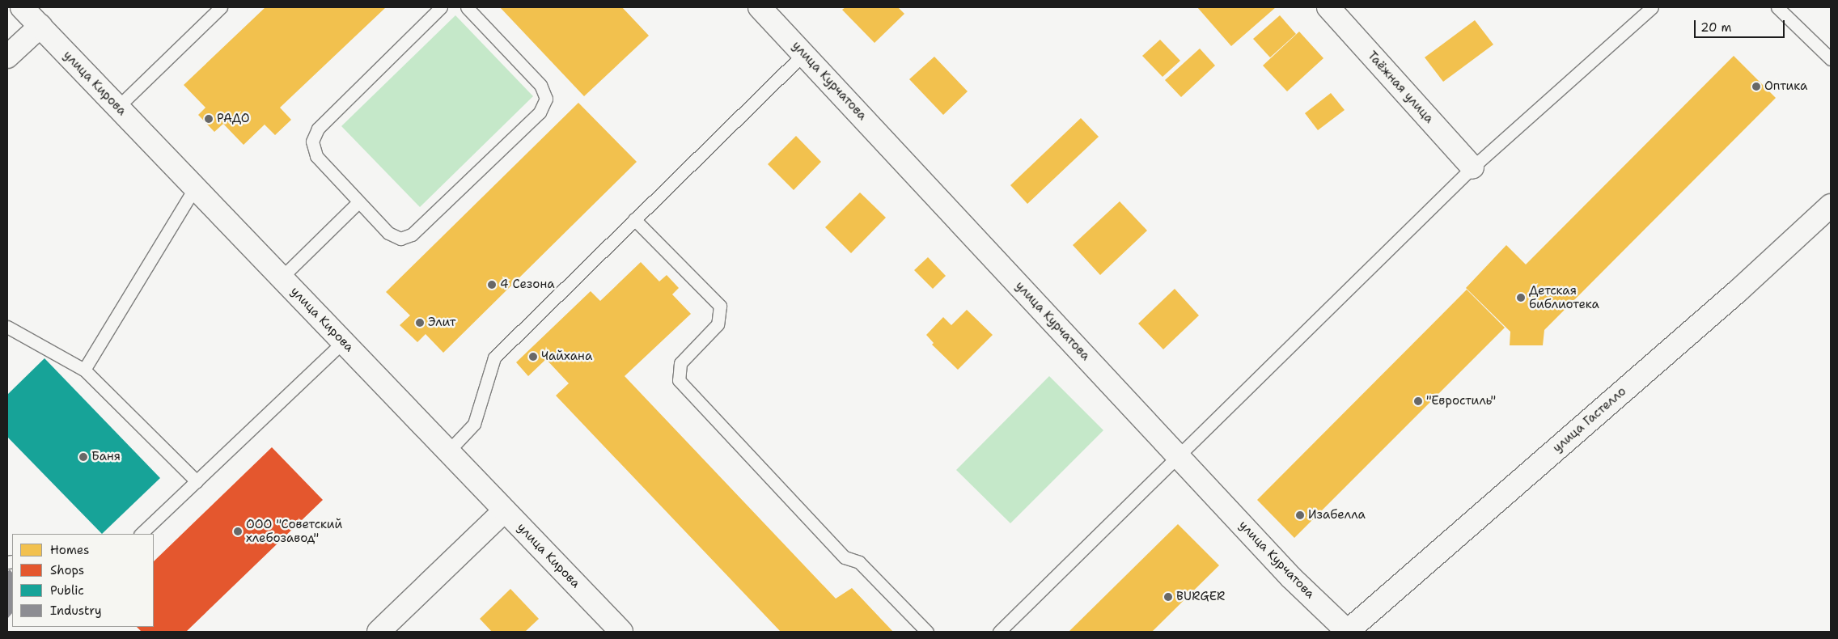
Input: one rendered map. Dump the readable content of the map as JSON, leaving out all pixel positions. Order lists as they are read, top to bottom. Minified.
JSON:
{"streets":{"street":["улица Курчатова","улица Кирова","Таёжная улица","улица Гастелло"]},"crossings":[["улица Курчатова","улица Гастелло"]],"places":["Оптика","РАДО","4 Сезона","Детская библиотека","Элит","Чайхана","\"Евростиль\"","Баня","Изабелла","ООО \"Советский хлебозавод\"","BURGER"],"legend":["Homes","Shops","Public","Industry"],"scale_bar":"20 m"}
